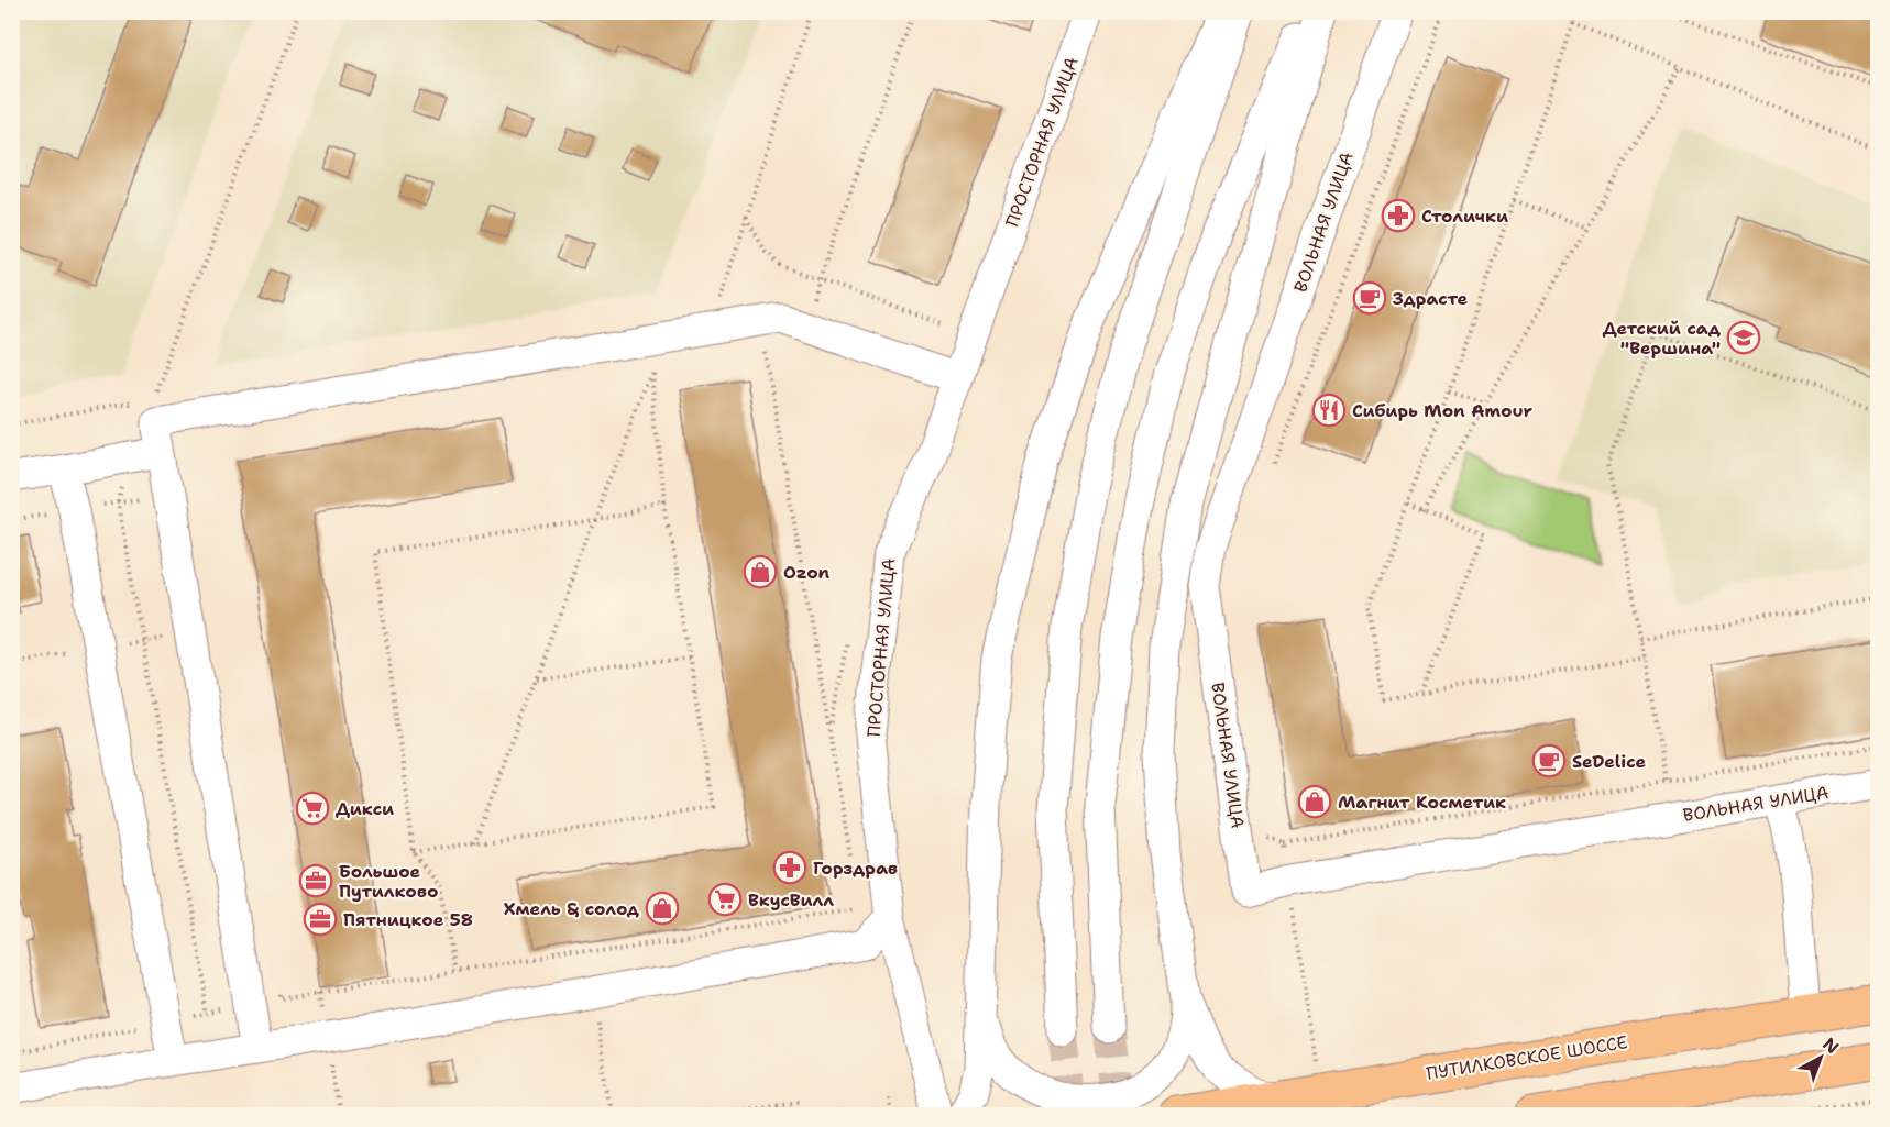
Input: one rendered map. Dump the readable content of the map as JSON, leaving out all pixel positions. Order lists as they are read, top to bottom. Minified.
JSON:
{"streets":{"main road":["ПУТИЛКОВСКОЕ ШОССЕ"],"street":["ПРОСТОРНАЯ УЛИЦА","ВОЛЬНАЯ УЛИЦА"]},"places":{"pharmacy":["Столички","Горздрав"],"cafe":["Здрасте","SeDelice"],"school or university":["Детский сад \"Вершина\""],"restaurant":["Сибирь Mon Amour"],"shop":["Ozon","Магнит Косметик","Хмель & солод"],"supermarket":["Дикси","ВкусВилл"],"office":["Большое Путилково","Пятницкое 58"]},"north":"top right"}
